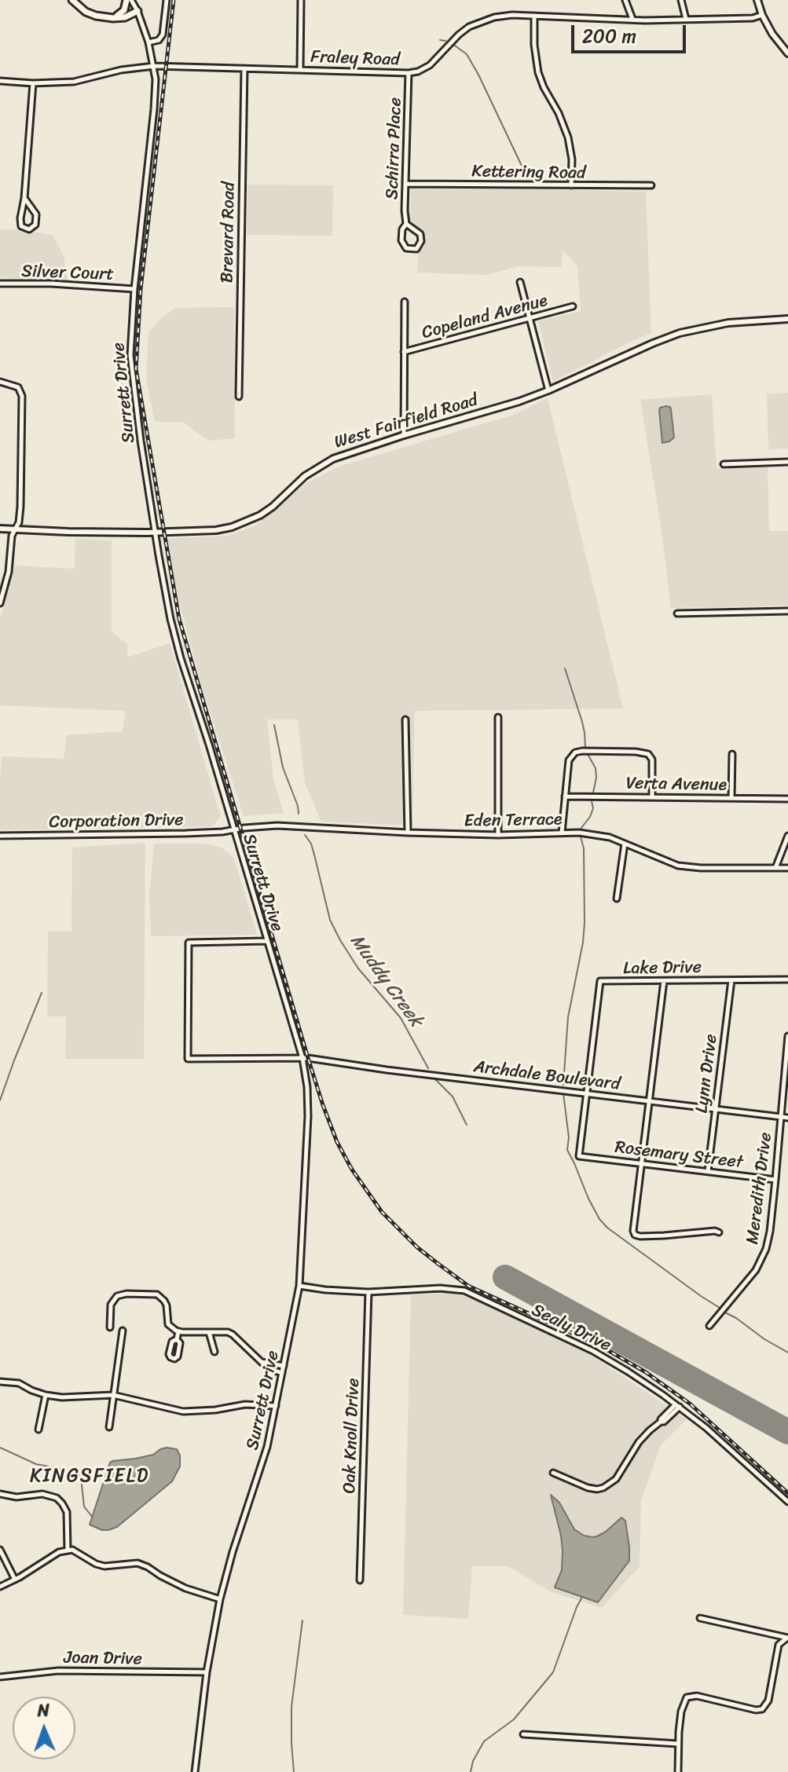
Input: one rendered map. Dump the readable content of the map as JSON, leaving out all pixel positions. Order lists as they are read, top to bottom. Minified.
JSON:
{"streets":{"main road":["West Fairfield Road"],"street":["Fraley Road","Schirra Place","Kettering Road","Brevard Road","Silver Court","Copeland Avenue","Surrett Drive","Verta Avenue","Eden Terrace","Corporation Drive","Lake Drive","Lynn Drive","Archdale Boulevard","Rosemary Street","Meredith Drive","Sealy Drive","Oak Knoll Drive","Joan Drive"]},"crossings":[["Fraley Road","Schirra Place"],["Fraley Road","Brevard Road"],["Fraley Road","Surrett Drive"],["Schirra Place","Kettering Road"],["Silver Court","Surrett Drive"],["Surrett Drive","West Fairfield Road"],["Surrett Drive","Eden Terrace"],["Surrett Drive","Corporation Drive"],["Surrett Drive","Archdale Boulevard"],["Surrett Drive","Sealy Drive"],["Surrett Drive","Joan Drive"],["Eden Terrace","Corporation Drive"],["Lake Drive","Lynn Drive"],["Lake Drive","Archdale Boulevard"],["Lake Drive","Rosemary Street"],["Lynn Drive","Archdale Boulevard"],["Lynn Drive","Rosemary Street"],["Archdale Boulevard","Meredith Drive"],["Rosemary Street","Meredith Drive"],["Sealy Drive","Oak Knoll Drive"]],"districts":["KINGSFIELD"],"water":["Muddy Creek"],"scale_bar":"200 m","north":"top"}
